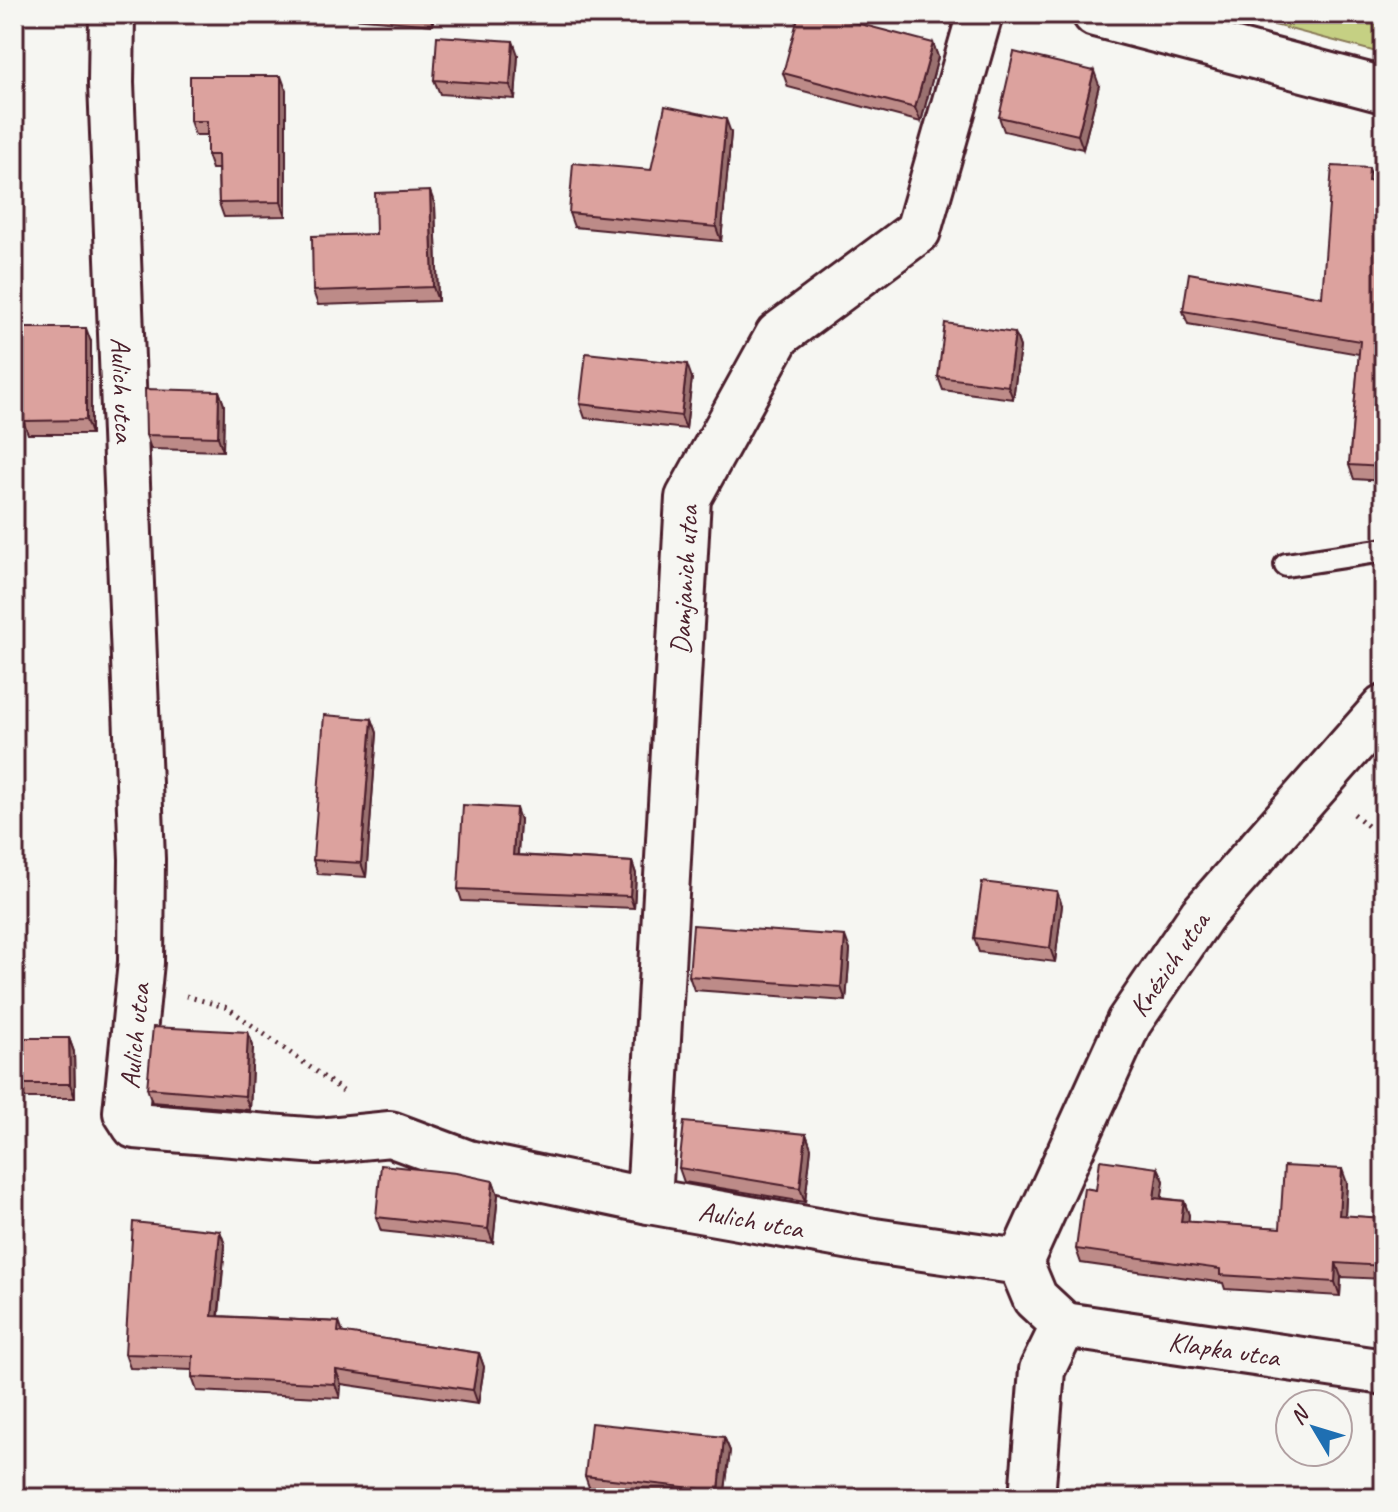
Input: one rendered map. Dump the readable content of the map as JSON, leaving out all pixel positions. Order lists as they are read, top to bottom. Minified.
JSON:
{"streets":{"street":["Aulich utca","Damjanich utca","Knézich utca","Klapka utca"]},"crossings":[["Aulich utca","Damjanich utca"],["Aulich utca","Knézich utca"]],"north":"top left"}
